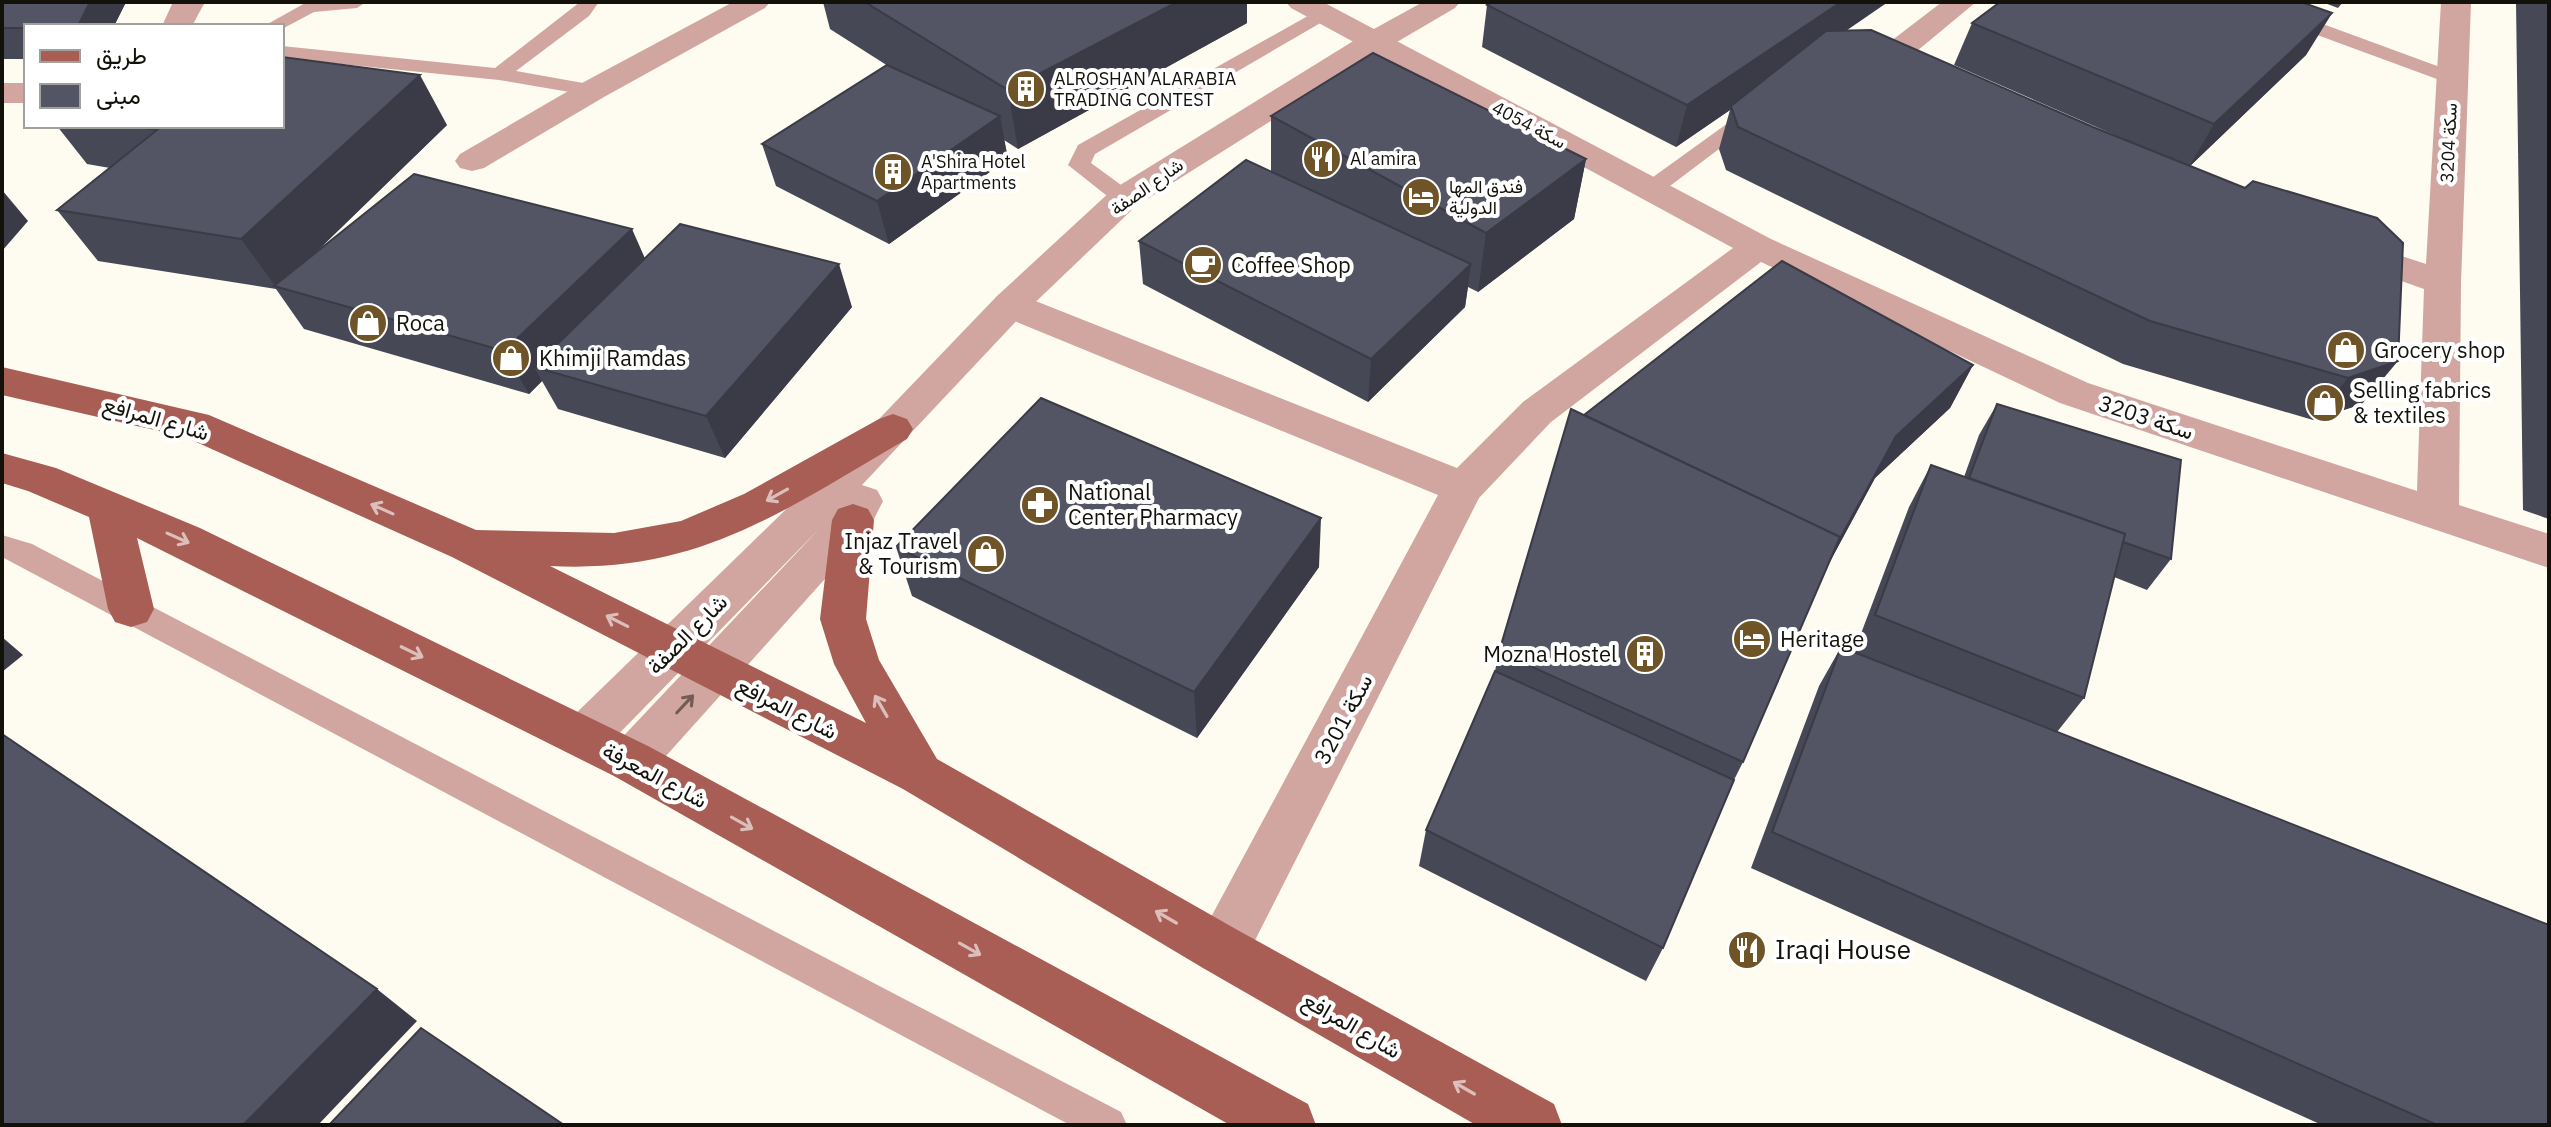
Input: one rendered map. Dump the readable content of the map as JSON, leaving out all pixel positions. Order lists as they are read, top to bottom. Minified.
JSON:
{"streets":{"main road":["شارع المرافع","شارع المعرفة"],"street":["سكة 4054","سكة 3204","شارع الصفة","سكة 3203","سكة 3201"]},"crossings":[["سكة 4054","شارع الصفة"],["سكة 4054","سكة 3203"],["سكة 4054","سكة 3201"],["سكة 3204","سكة 3203"],["شارع الصفة","شارع المرافع"],["شارع الصفة","شارع المعرفة"],["سكة 3203","سكة 3201"],["شارع المرافع","سكة 3201"]],"one_way":["شارع المرافع","شارع المعرفة"],"places":{"building":["ALROSHAN ALARABIA TRADING CONTEST","A'Shira Hotel Apartments","Mozna Hostel"],"restaurant":["Al amira","Iraqi House"],"hotel":["فندق المها الدولية","Heritage"],"cafe":["Coffee Shop"],"shop":["Roca","Grocery shop","Khimji Ramdas","Selling fabrics & textiles","Injaz Travel & Tourism"],"pharmacy":["National Center Pharmacy"]},"legend":["طريق","مبنى"]}
